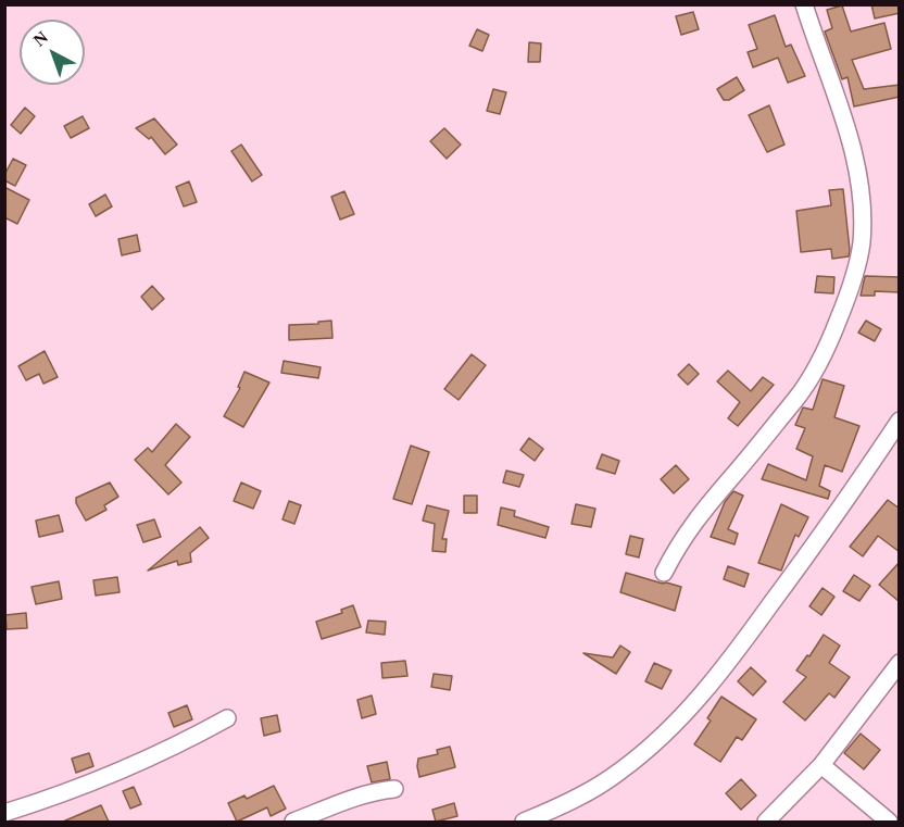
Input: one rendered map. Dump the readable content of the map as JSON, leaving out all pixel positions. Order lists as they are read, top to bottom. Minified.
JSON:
{"north":"top left"}
